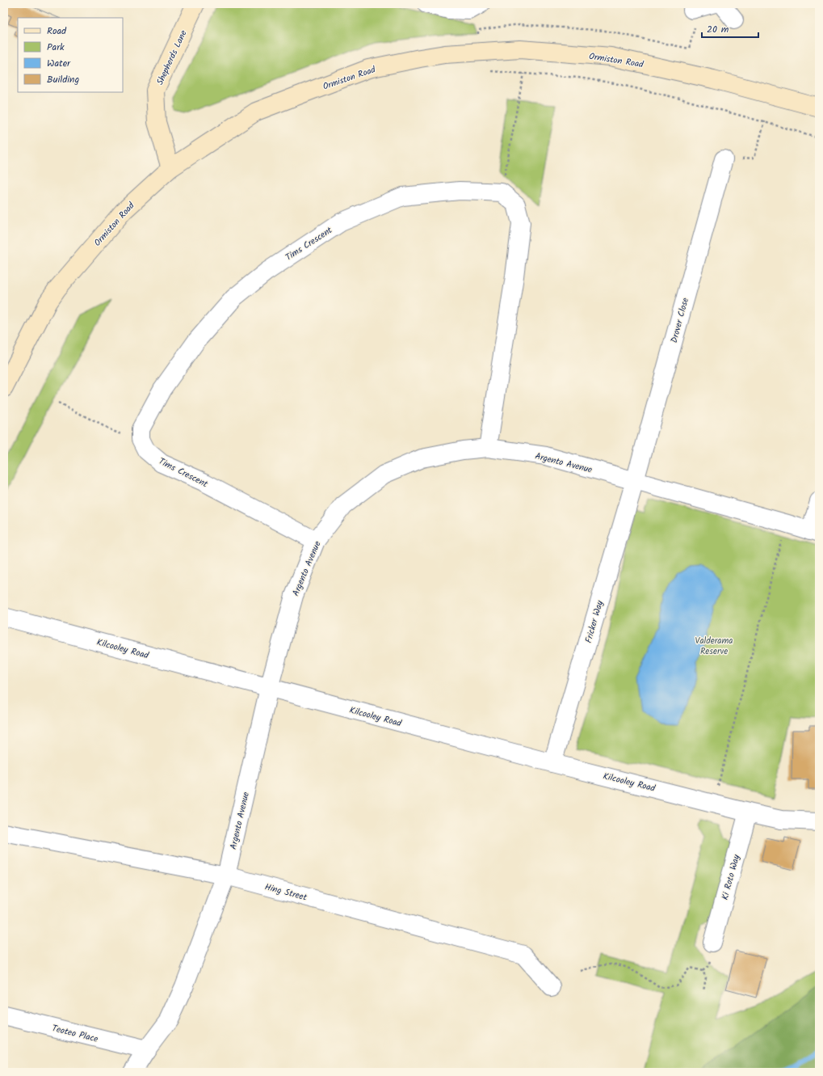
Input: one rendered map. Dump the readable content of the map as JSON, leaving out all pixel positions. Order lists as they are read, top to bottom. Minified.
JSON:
{"streets":{"main road":["Shepherds Lane","Ormiston Road"],"street":["Tims Crescent","Drover Close","Argento Avenue","Fricker Way","Kilcooley Road","Ki Roto Way","Hing Street","Teoteo Place"]},"crossings":[["Shepherds Lane","Ormiston Road"],["Tims Crescent","Argento Avenue"],["Drover Close","Argento Avenue"],["Drover Close","Fricker Way"],["Argento Avenue","Fricker Way"],["Argento Avenue","Kilcooley Road"],["Argento Avenue","Hing Street"],["Argento Avenue","Teoteo Place"],["Fricker Way","Kilcooley Road"],["Kilcooley Road","Ki Roto Way"]],"parks":["Valderama Reserve"],"legend":["Road","Park","Water","Building"],"scale_bar":"20 m"}
